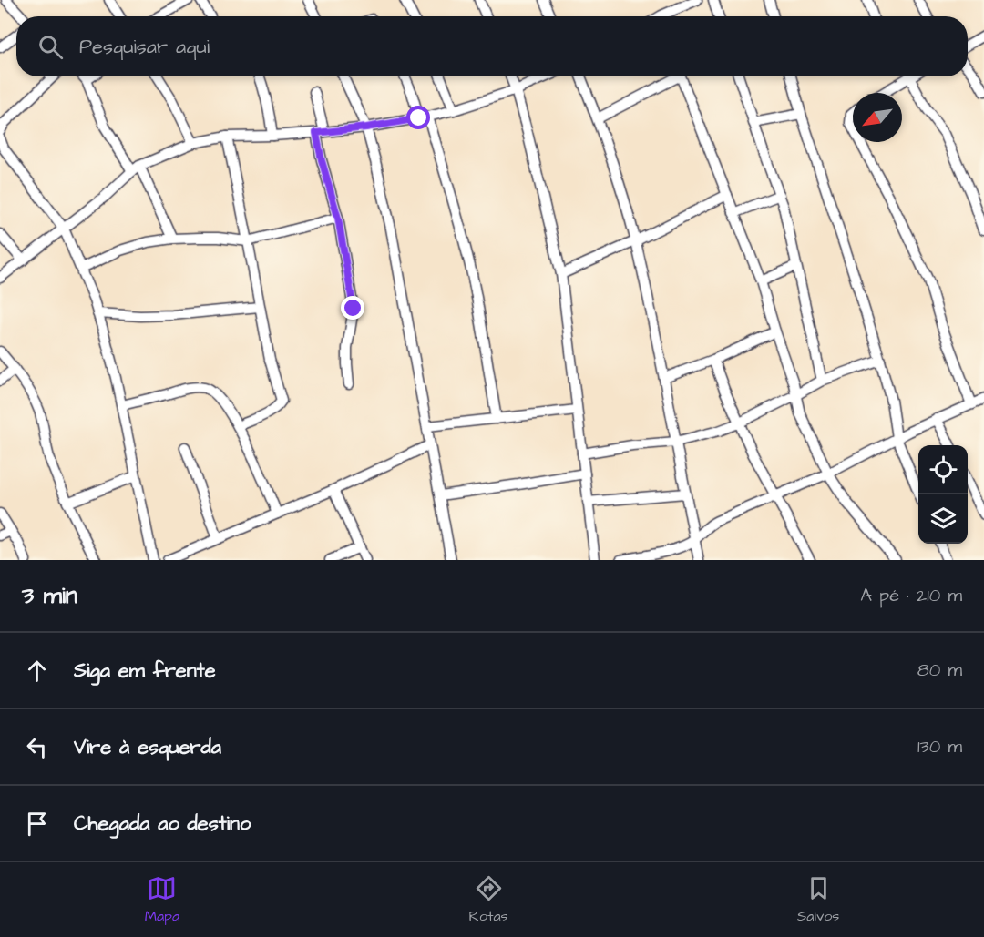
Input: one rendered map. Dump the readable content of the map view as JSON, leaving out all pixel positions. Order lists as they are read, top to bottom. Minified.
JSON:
{"north":"bottom left","page":{"search":"Pesquisar aqui","heading":["3 min","A pé · 210 m"],"list":[["Siga em frente","80 m"],["Vire à esquerda","130 m"],"Chegada ao destino"],"nav":["Mapa","Rotas","Salvos"]}}
